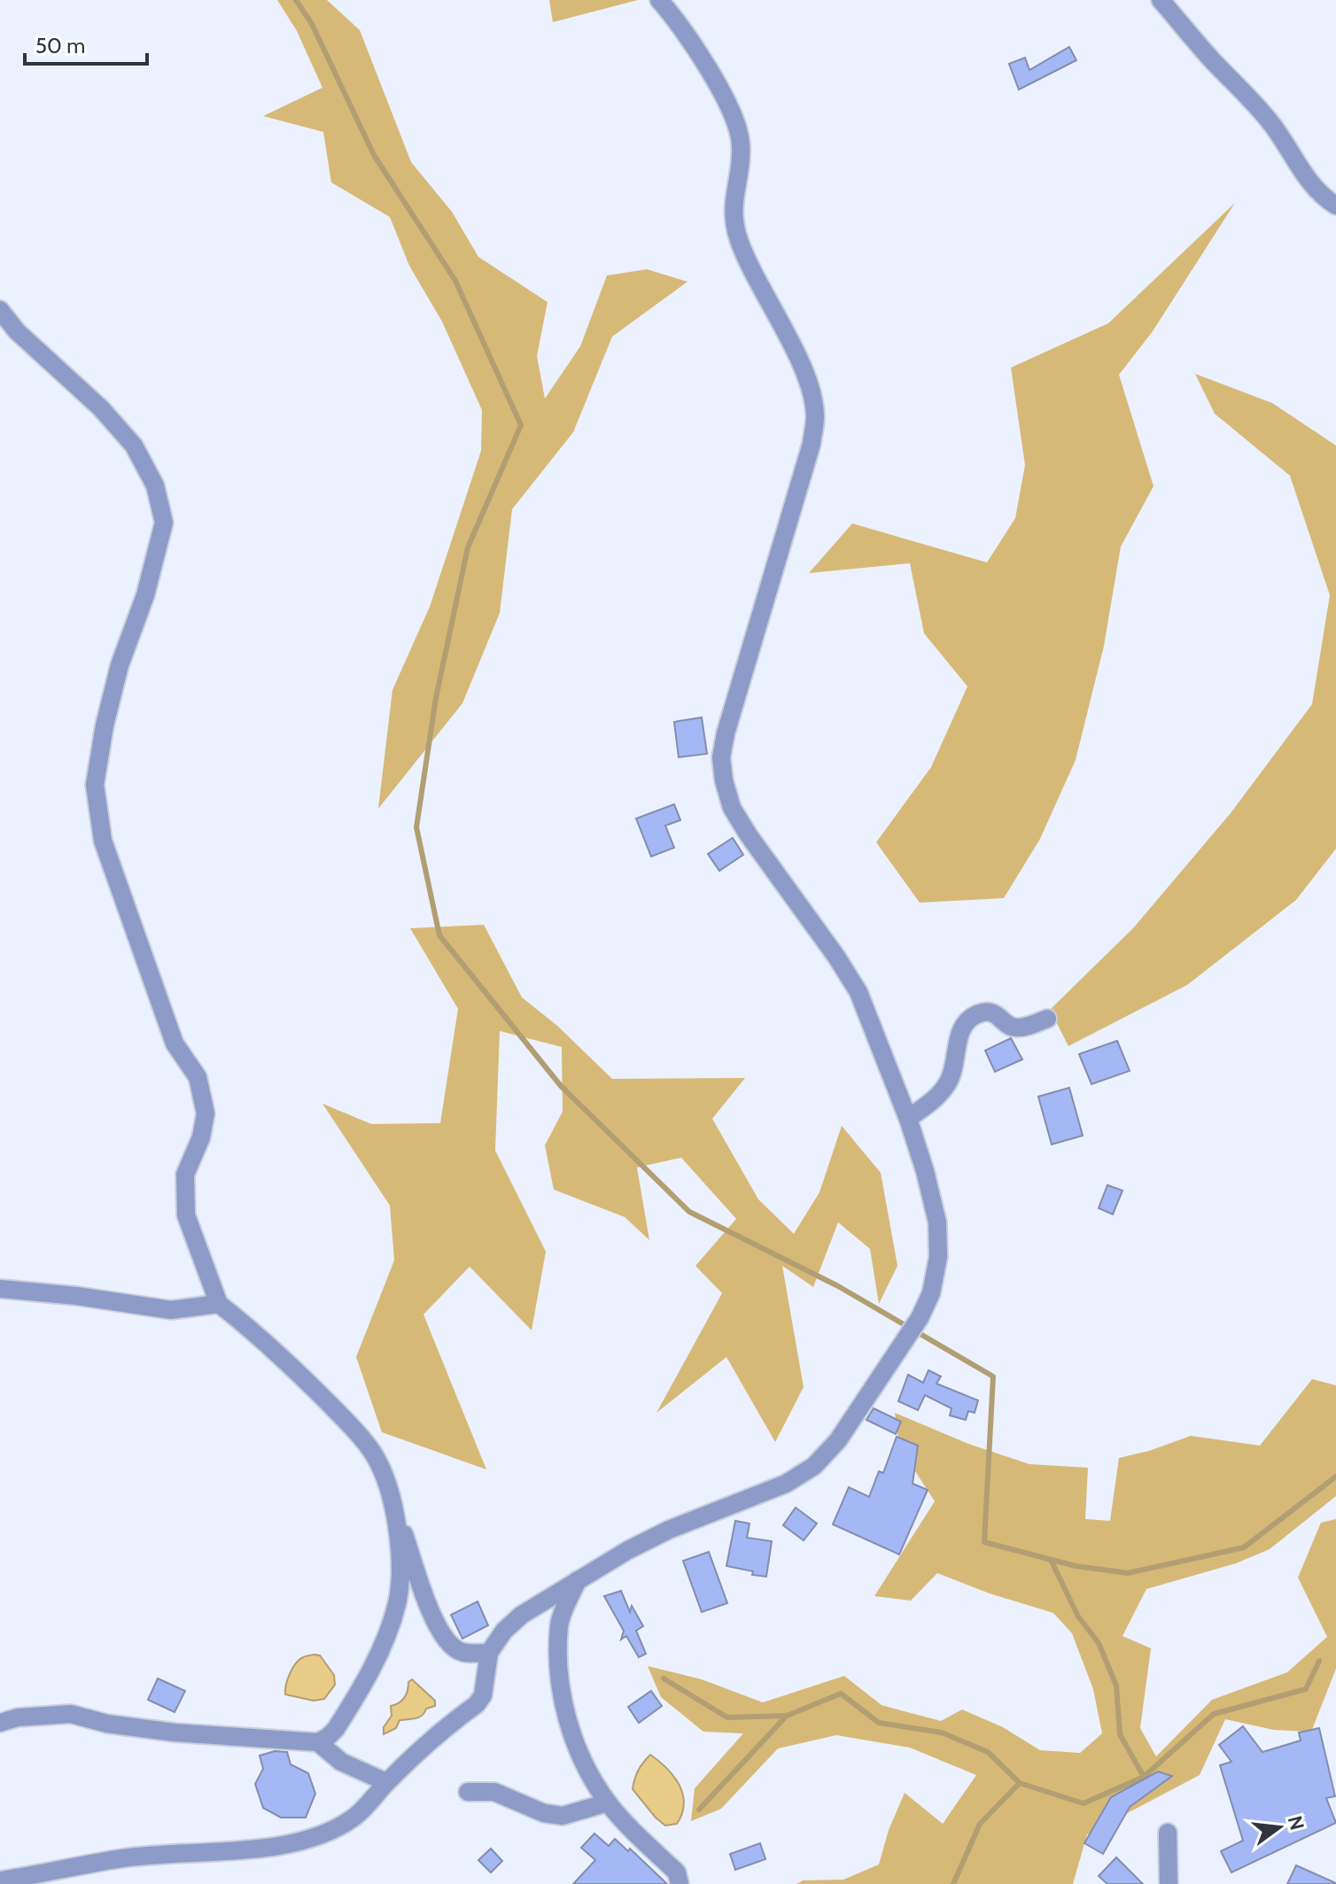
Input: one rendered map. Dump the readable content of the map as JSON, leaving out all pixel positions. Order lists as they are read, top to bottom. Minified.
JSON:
{"scale_bar":"50 m","north":"right"}
